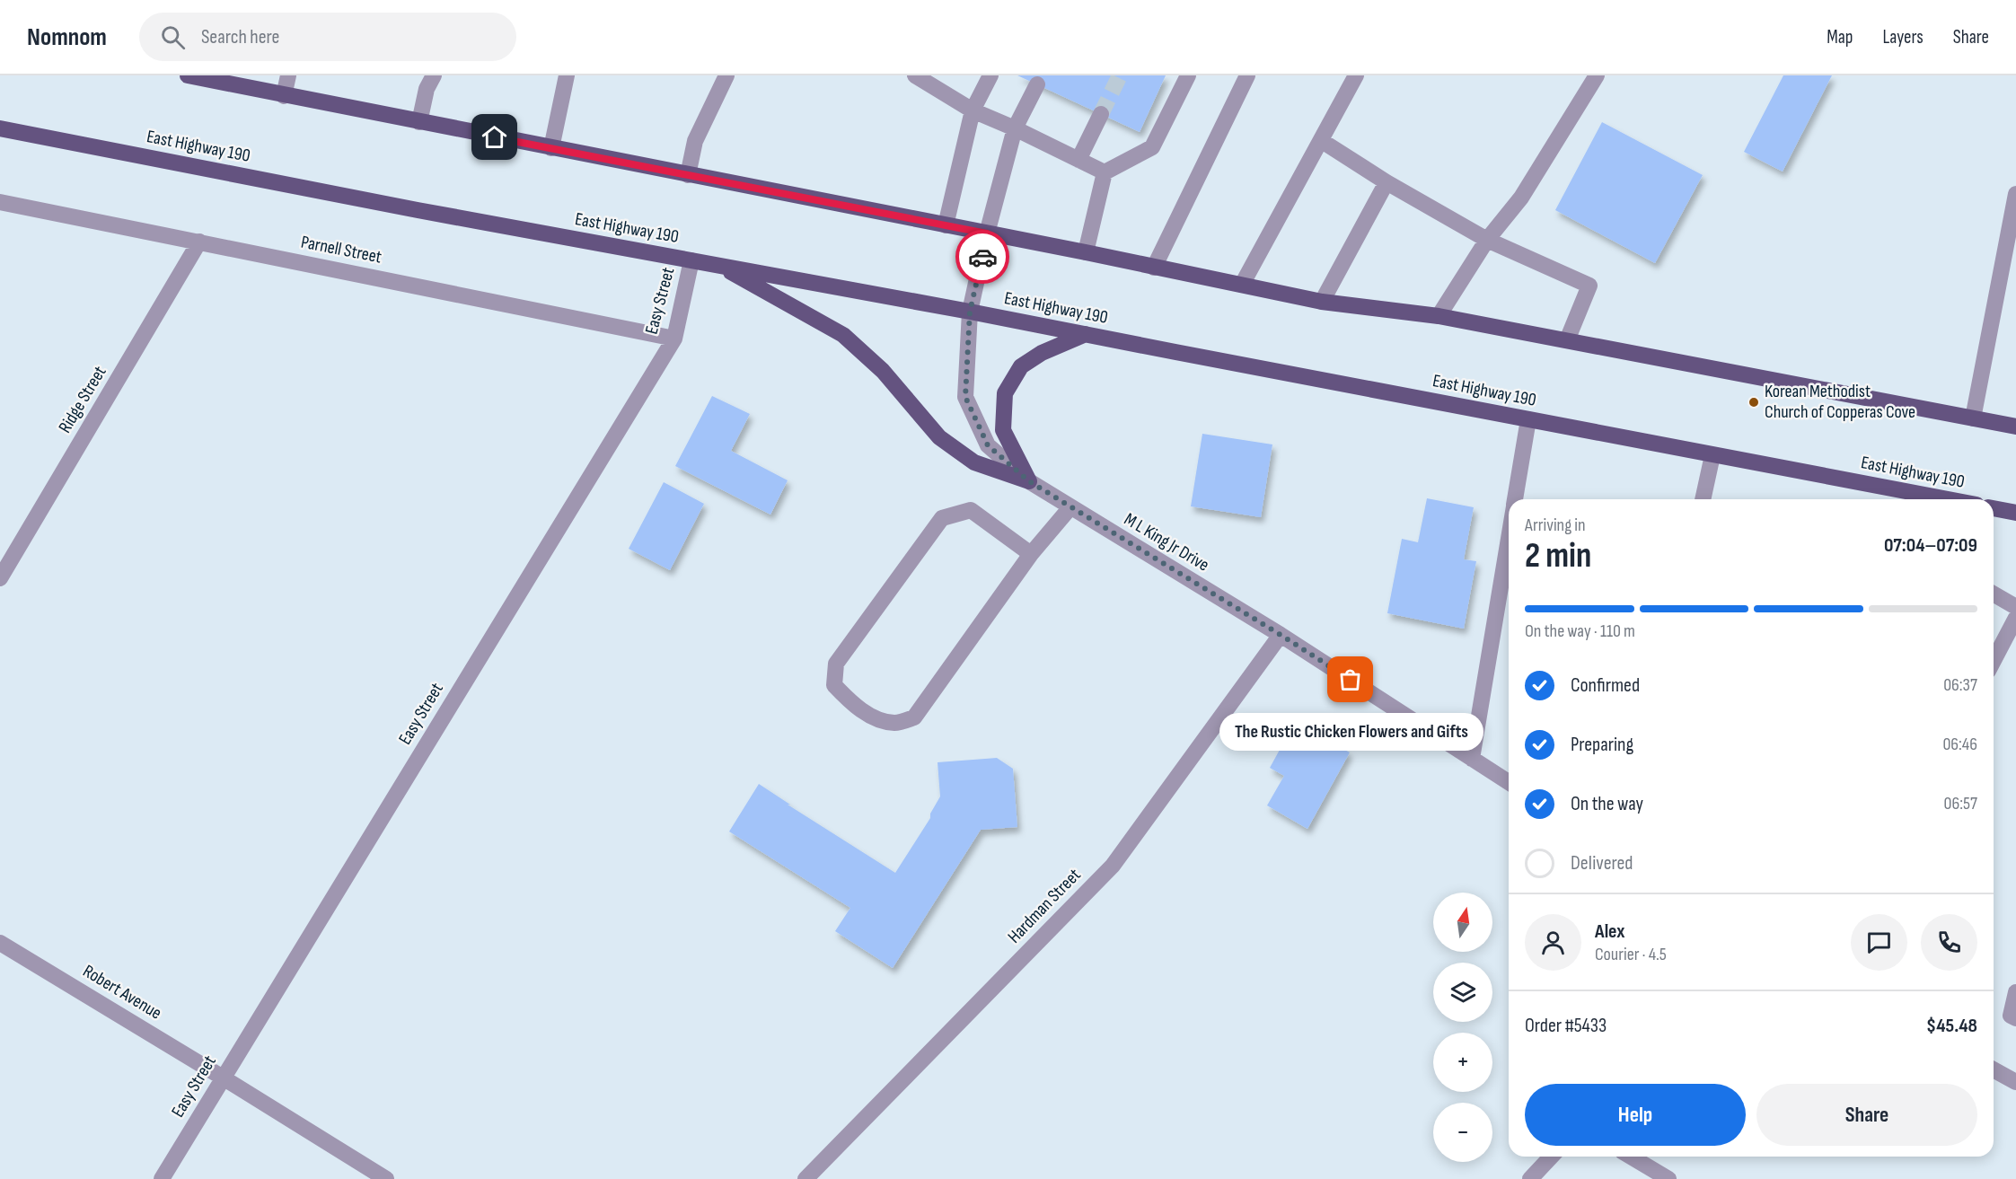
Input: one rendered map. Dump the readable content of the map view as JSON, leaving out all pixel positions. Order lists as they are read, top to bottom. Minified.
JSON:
{"streets":{"main road":["East Highway 190"],"street":["Parnell Street","Easy Street","Ridge Street","M L King Jr Drive","Hardman Street","Robert Avenue"]},"crossings":[["East Highway 190","Easy Street"],["East Highway 190","M L King Jr Drive"],["Parnell Street","Easy Street"],["Parnell Street","Ridge Street"],["Easy Street","Robert Avenue"],["M L King Jr Drive","Hardman Street"]],"places":["Korean Methodist Church of Copperas Cove","The Rustic Chicken Flowers and Gifts"],"north":"top","page":{"header":"Nomnom","search":"Search here","nav":["Map","Layers","Share"],"heading":["2 min","Arriving in","07:04–07:09"],"panel":["Alex","Courier · 4.5","Order #5433","$45.48"],"bar":"On the way · 110 m","list":[["Confirmed","06:37"],["Preparing","06:46"],["On the way","06:57"],"Delivered"],"bubble":"The Rustic Chicken Flowers and Gifts","map_buttons":["+","−"],"buttons":["Help","Share"]}}
